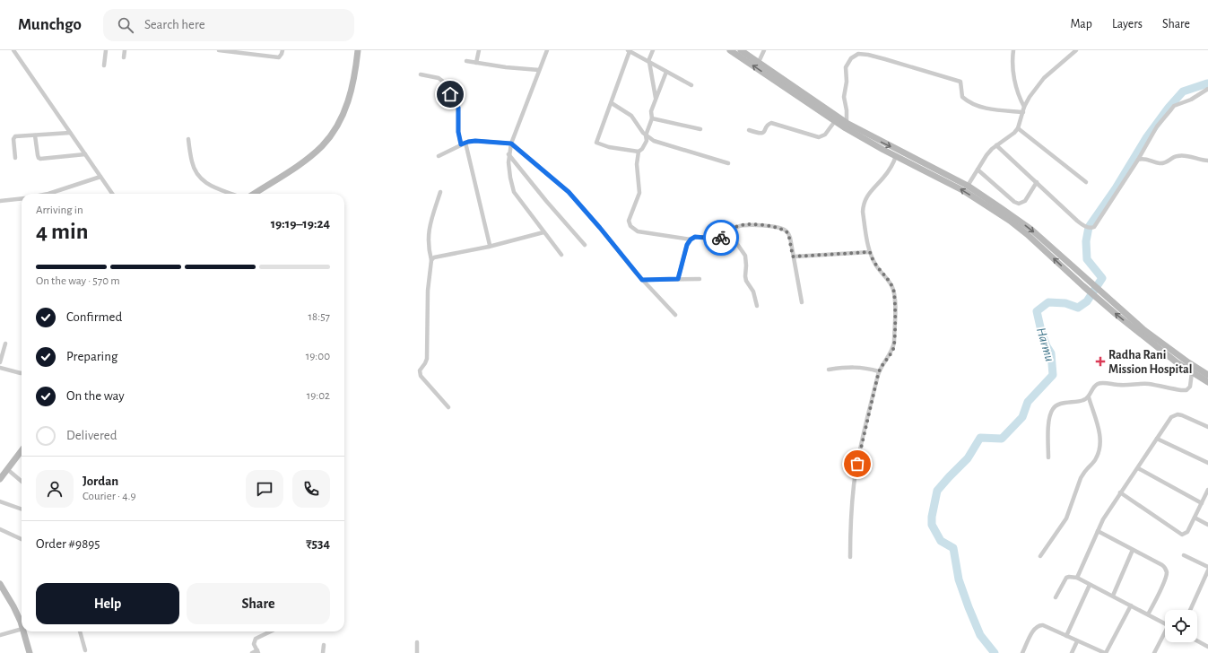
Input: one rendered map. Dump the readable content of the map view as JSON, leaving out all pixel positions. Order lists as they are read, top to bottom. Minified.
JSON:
{"water":["Harmu"],"places":{"health":["Radha Rani Mission Hospital"]},"page":{"header":"Munchgo","search":"Search here","nav":["Map","Layers","Share"],"heading":["4 min","Arriving in","19:19–19:24"],"panel":["Jordan","Courier · 4.9","Order #9895","₹534"],"bar":"On the way · 570 m","list":[["Confirmed","18:57"],["Preparing","19:00"],["On the way","19:02"],"Delivered"],"buttons":["Help","Share"]}}
